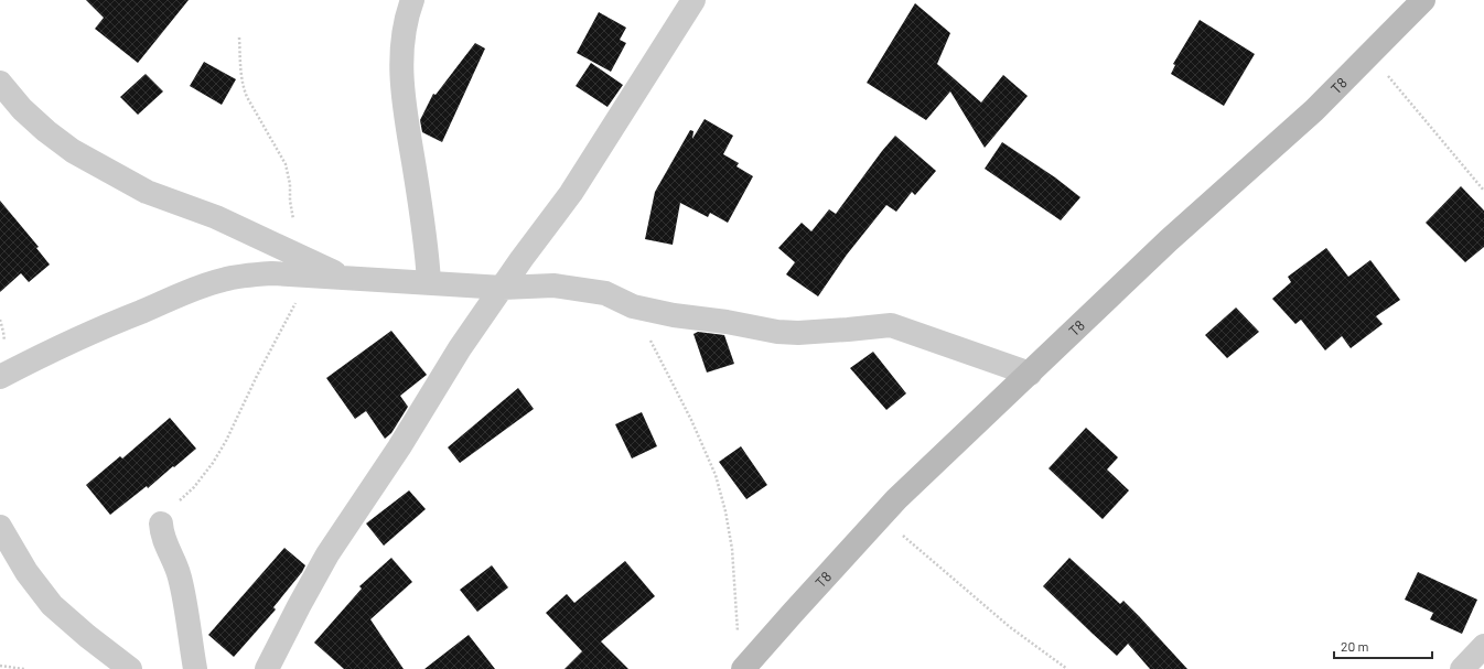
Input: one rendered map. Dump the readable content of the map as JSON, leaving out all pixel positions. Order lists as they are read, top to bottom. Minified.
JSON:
{"streets":{"street":["T8"]},"scale_bar":"20 m"}
